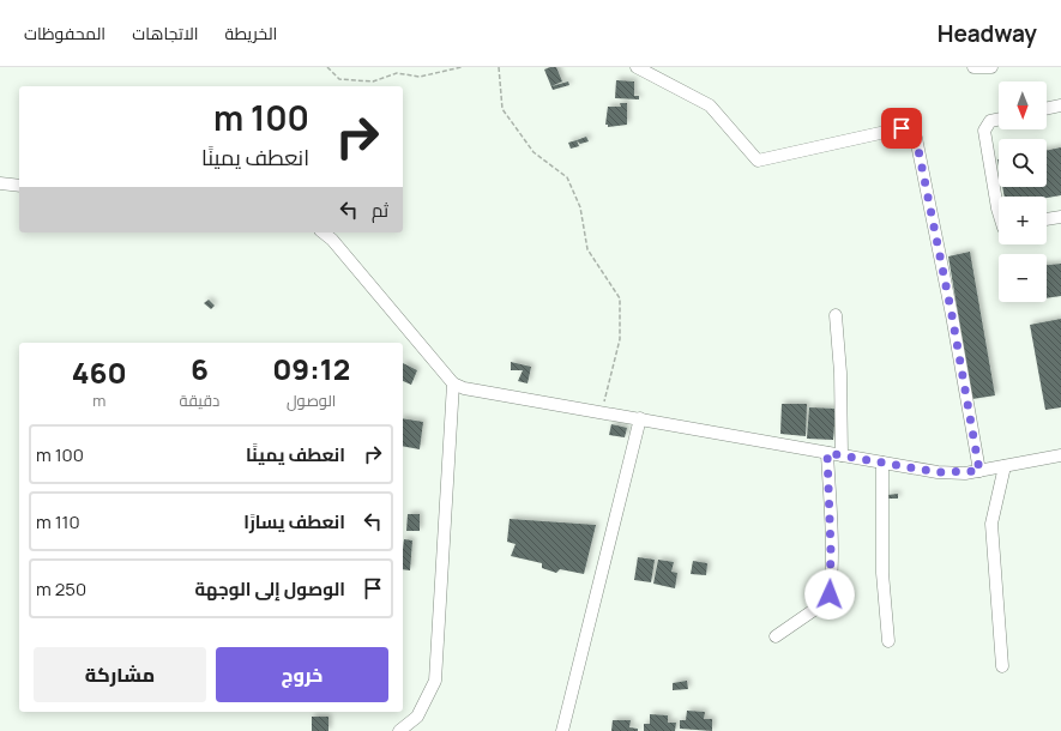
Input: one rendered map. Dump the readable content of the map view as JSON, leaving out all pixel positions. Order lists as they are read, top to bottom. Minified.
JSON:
{"north":"bottom","page":{"header":"Headway","nav":["الخريطة","الاتجاهات","المحفوظات"],"map_buttons":["+","−"],"turn":["100 m","انعطف يمينًا"],"then":"ثم","eta":["09:12","الوصول","6","دقيقة","460","m"],"list":[{"name":"انعطف يمينًا","value":"100 m"},{"name":"انعطف يسارًا","value":"110 m"},{"name":"الوصول إلى الوجهة","value":"250 m"}],"buttons":["خروج","مشاركة"]}}
